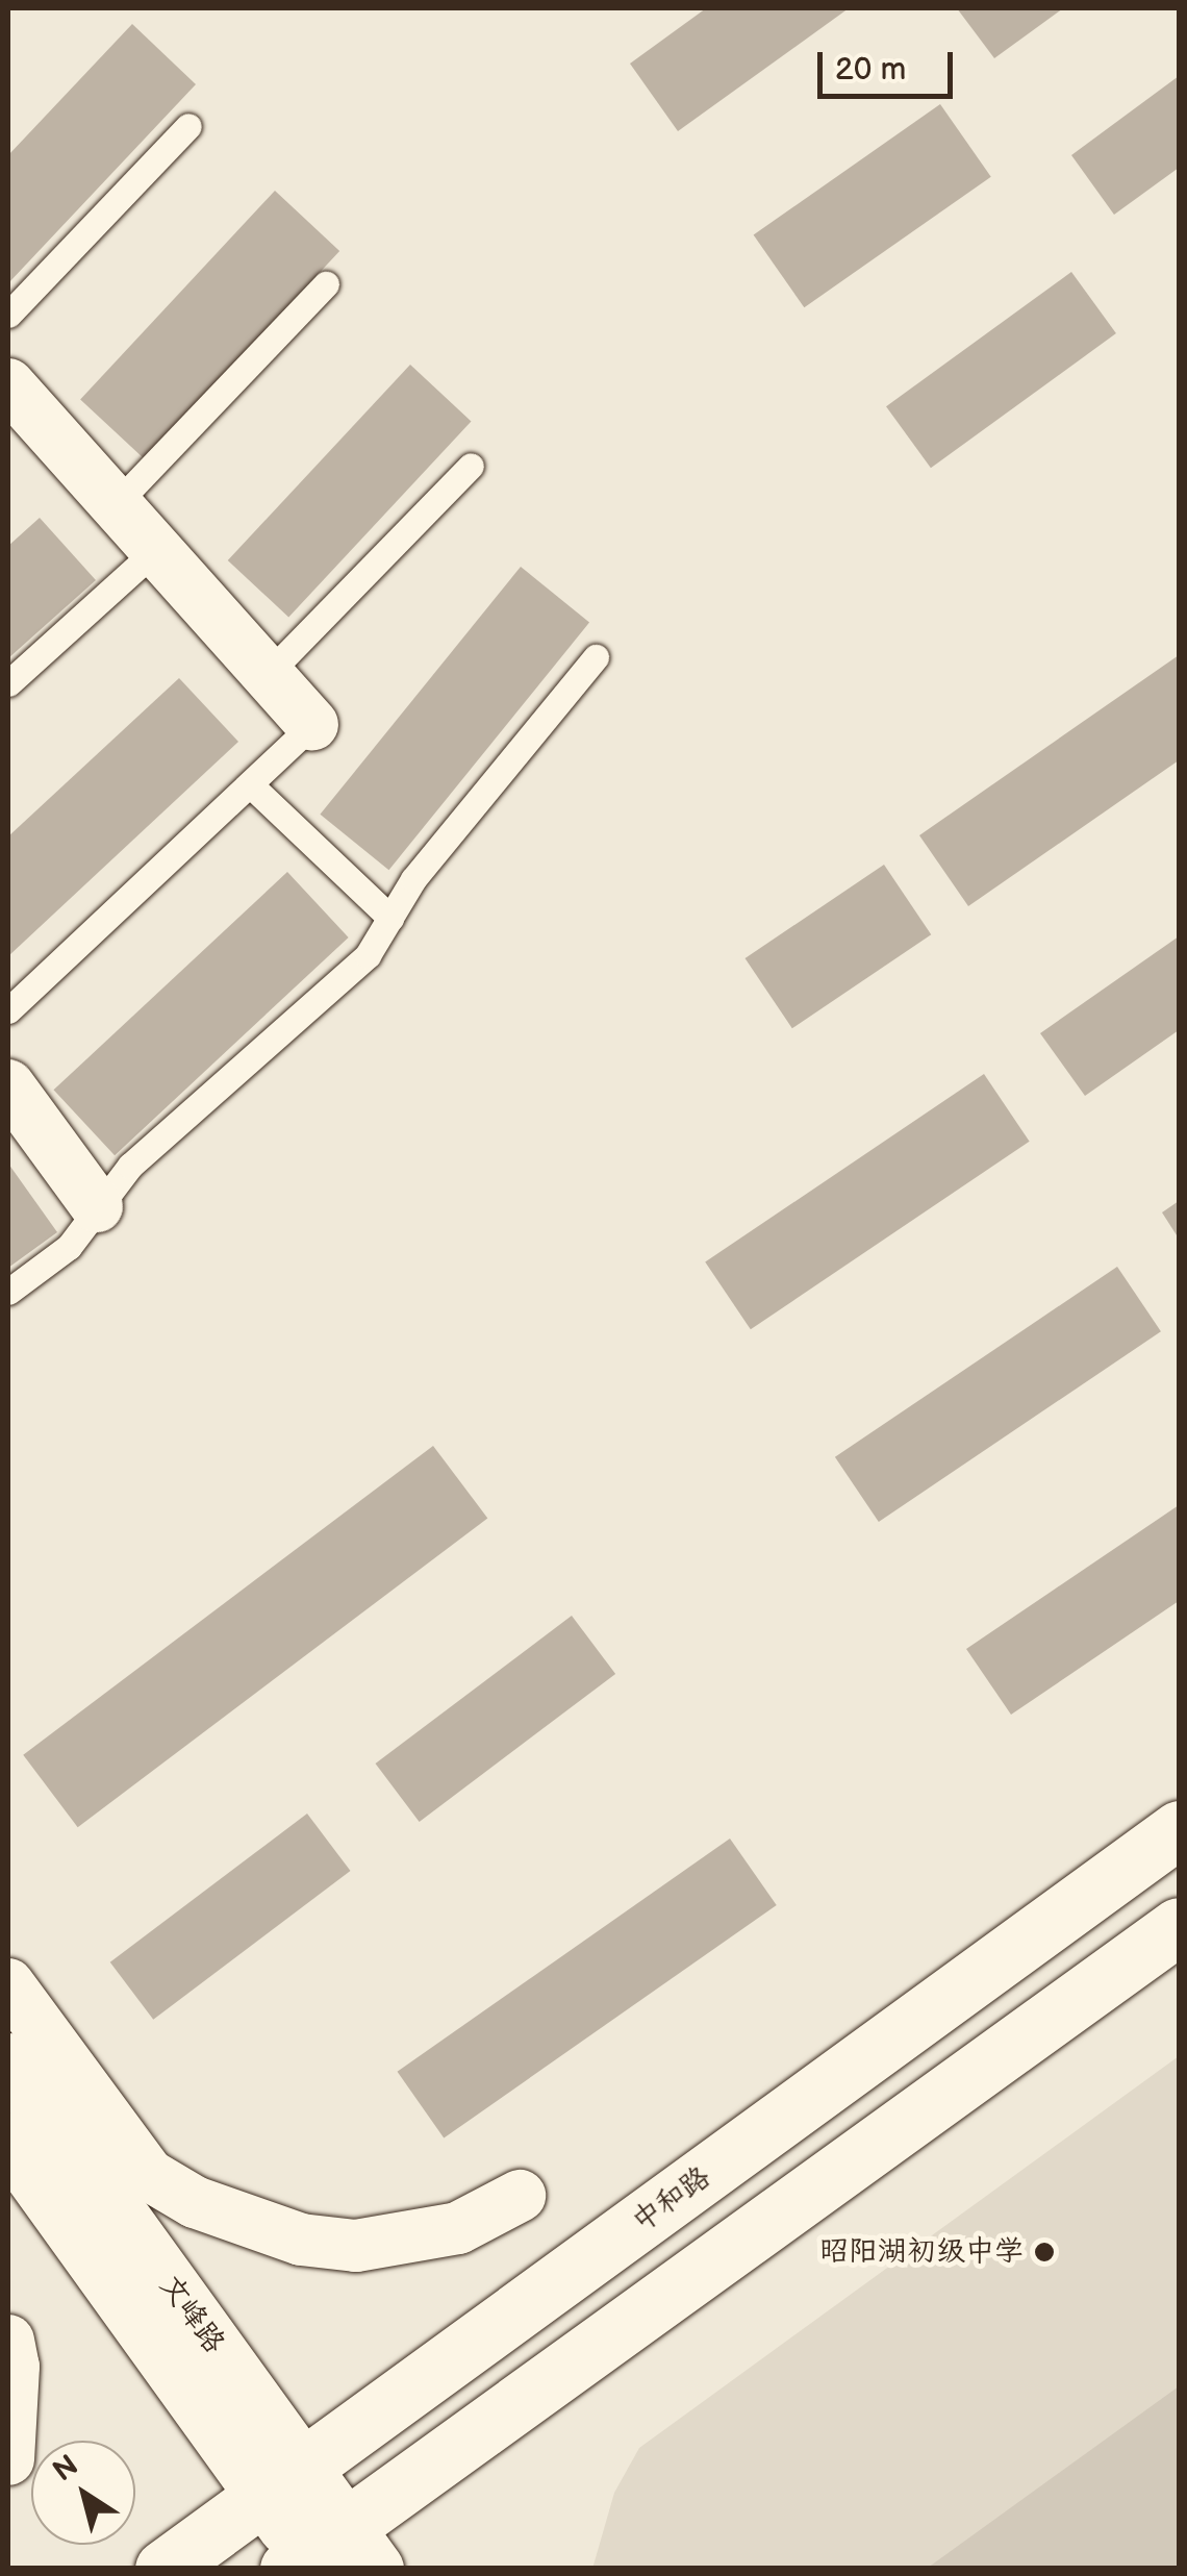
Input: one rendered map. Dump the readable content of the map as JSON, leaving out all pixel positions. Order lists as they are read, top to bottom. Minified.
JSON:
{"streets":{"main road":["中和路","文峰路"]},"crossings":[["中和路","文峰路"]],"places":["昭阳湖初级中学"],"scale_bar":"20 m","north":"top left"}
